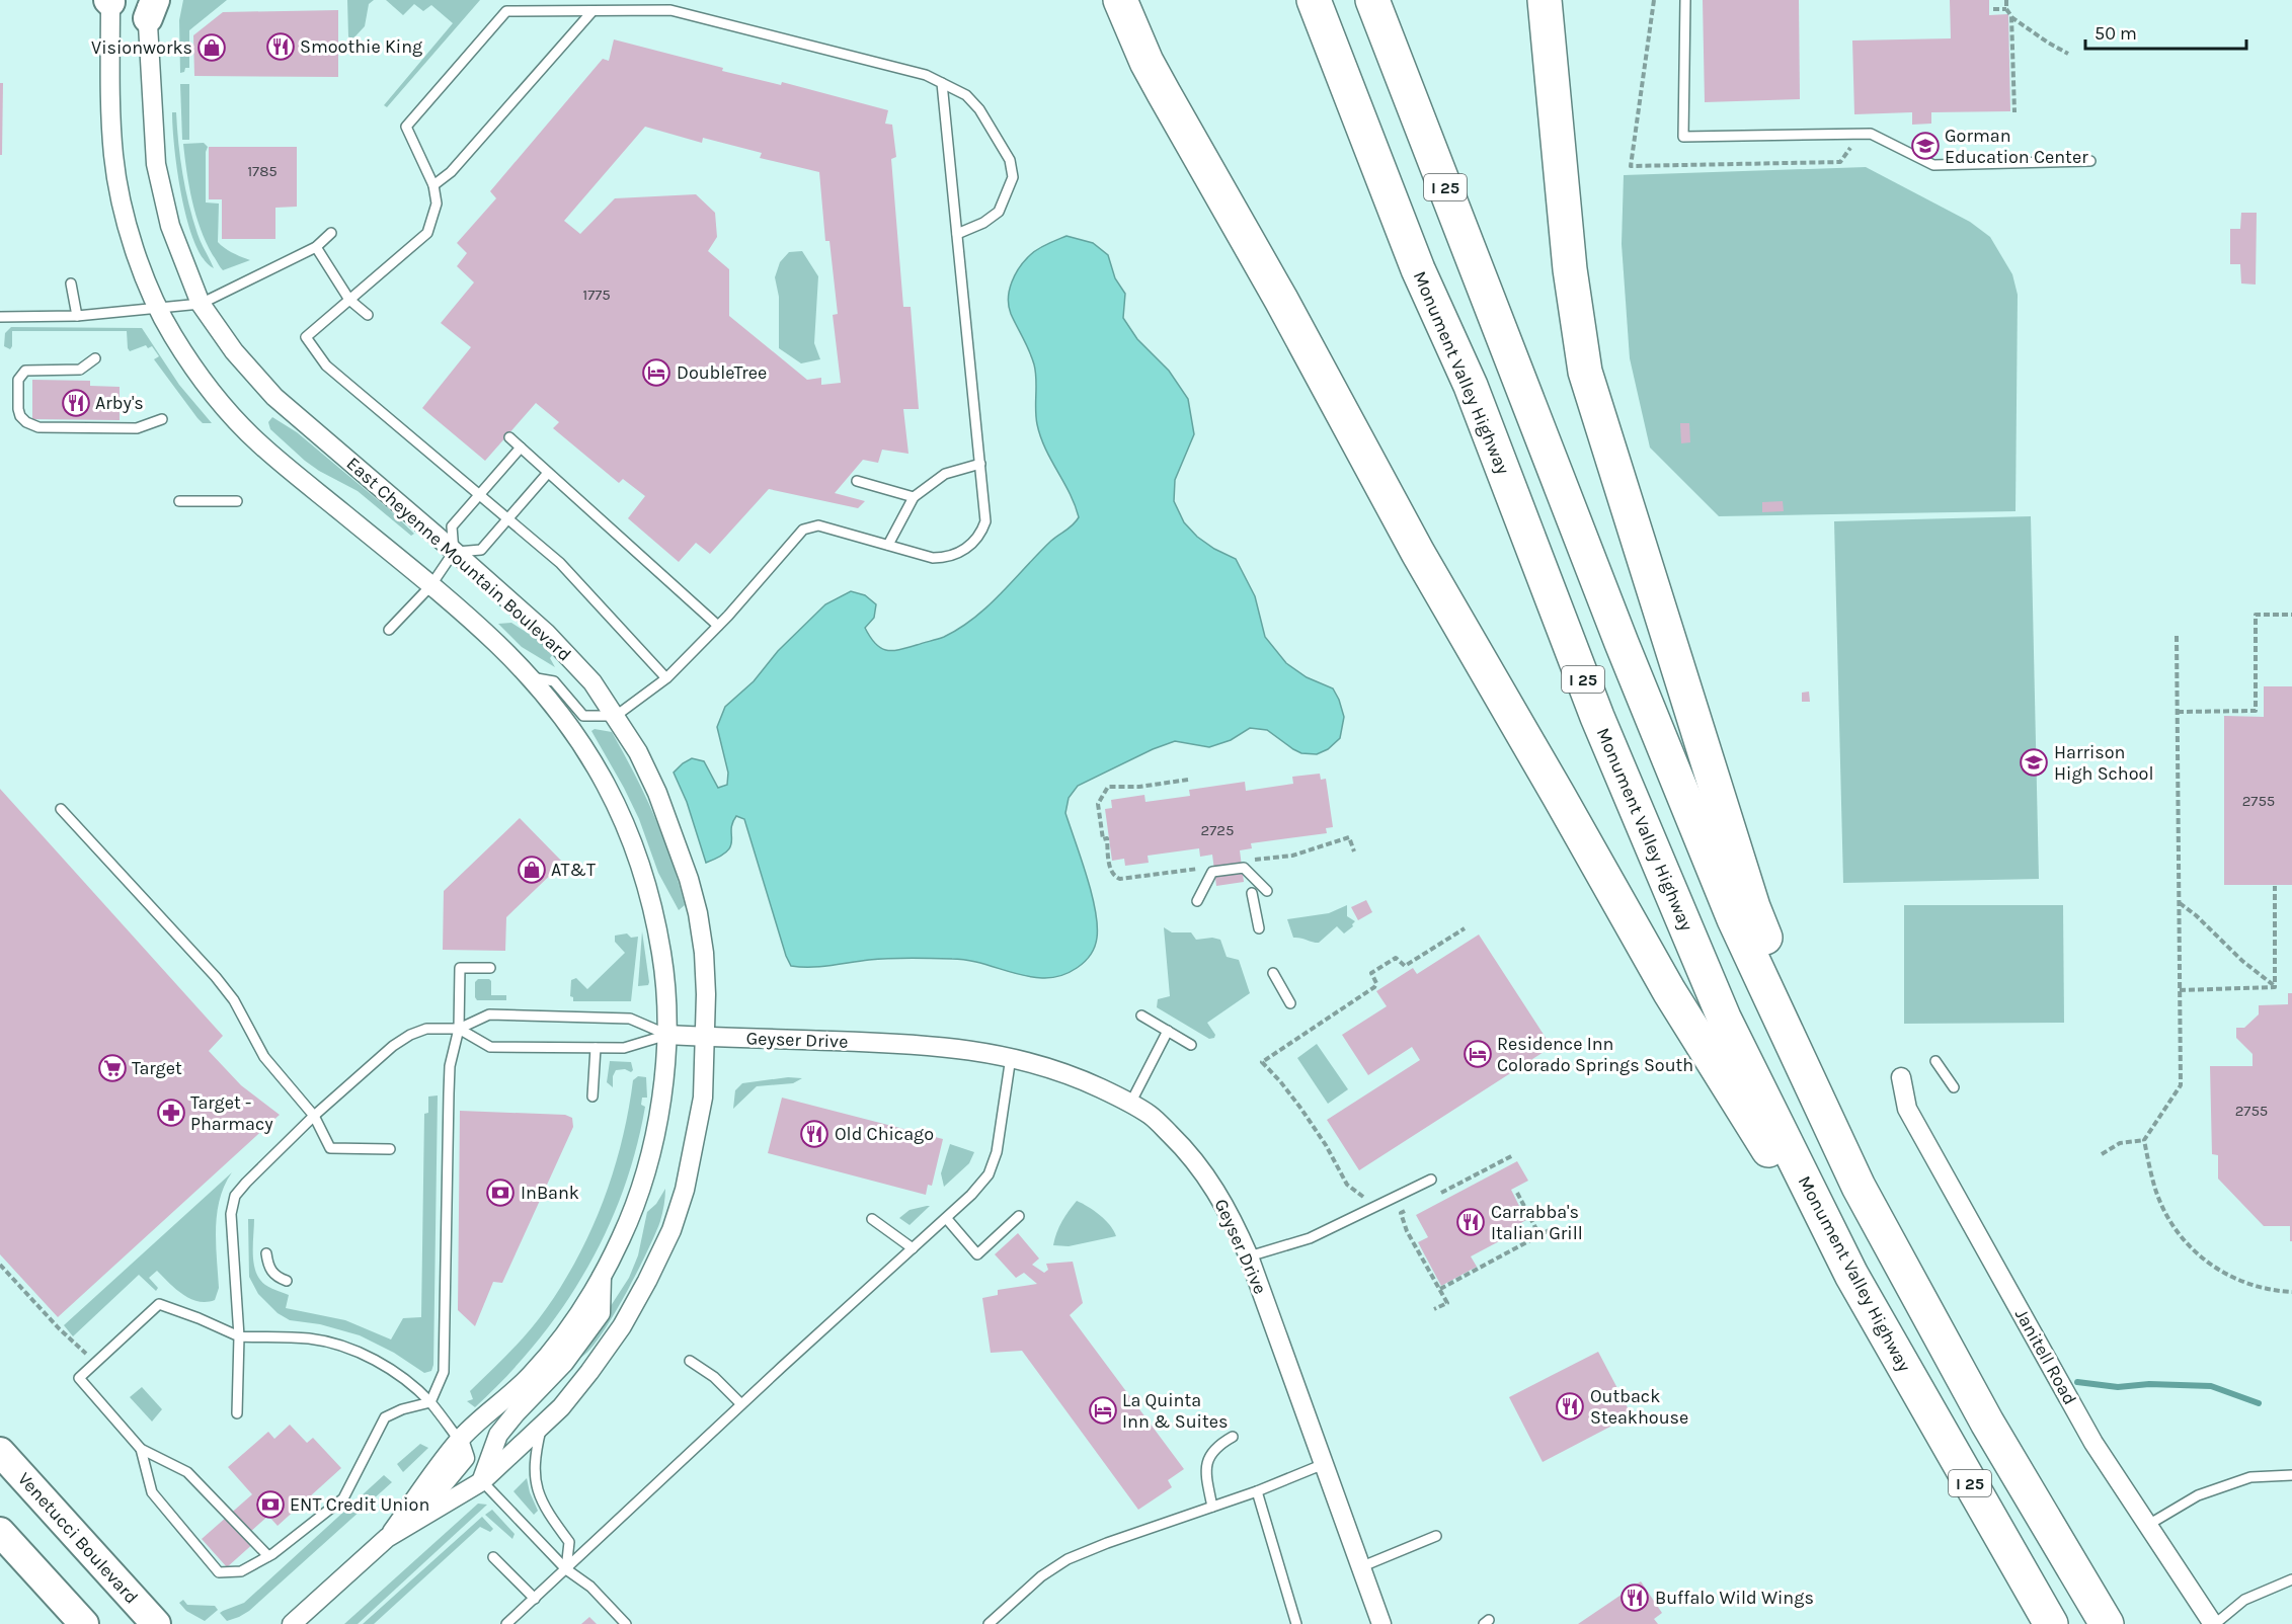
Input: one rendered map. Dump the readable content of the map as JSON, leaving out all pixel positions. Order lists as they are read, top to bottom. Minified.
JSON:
{"streets":{"highway":["I 25","Monument Valley Highway"],"main road":["Venetucci Boulevard"],"street":["East Cheyenne Mountain Boulevard","Geyser Drive","Janitell Road"]},"crossings":[["East Cheyenne Mountain Boulevard","Geyser Drive"]],"places":{"restaurant":["Smoothie King","Arby's","Old Chicago","Carrabba's Italian Grill","Outback Steakhouse","Buffalo Wild Wings"],"shop":["Visionworks","AT&T"],"school or university":["Gorman Education Center","Harrison High School"],"hotel":["DoubleTree","Residence Inn Colorado Springs South","La Quinta Inn & Suites"],"supermarket":["Target"],"pharmacy":["Target - Pharmacy"],"bank":["InBank","ENT Credit Union"]},"house_numbers":["1785","1775","2755","2725","2755"],"scale_bar":"50 m"}
